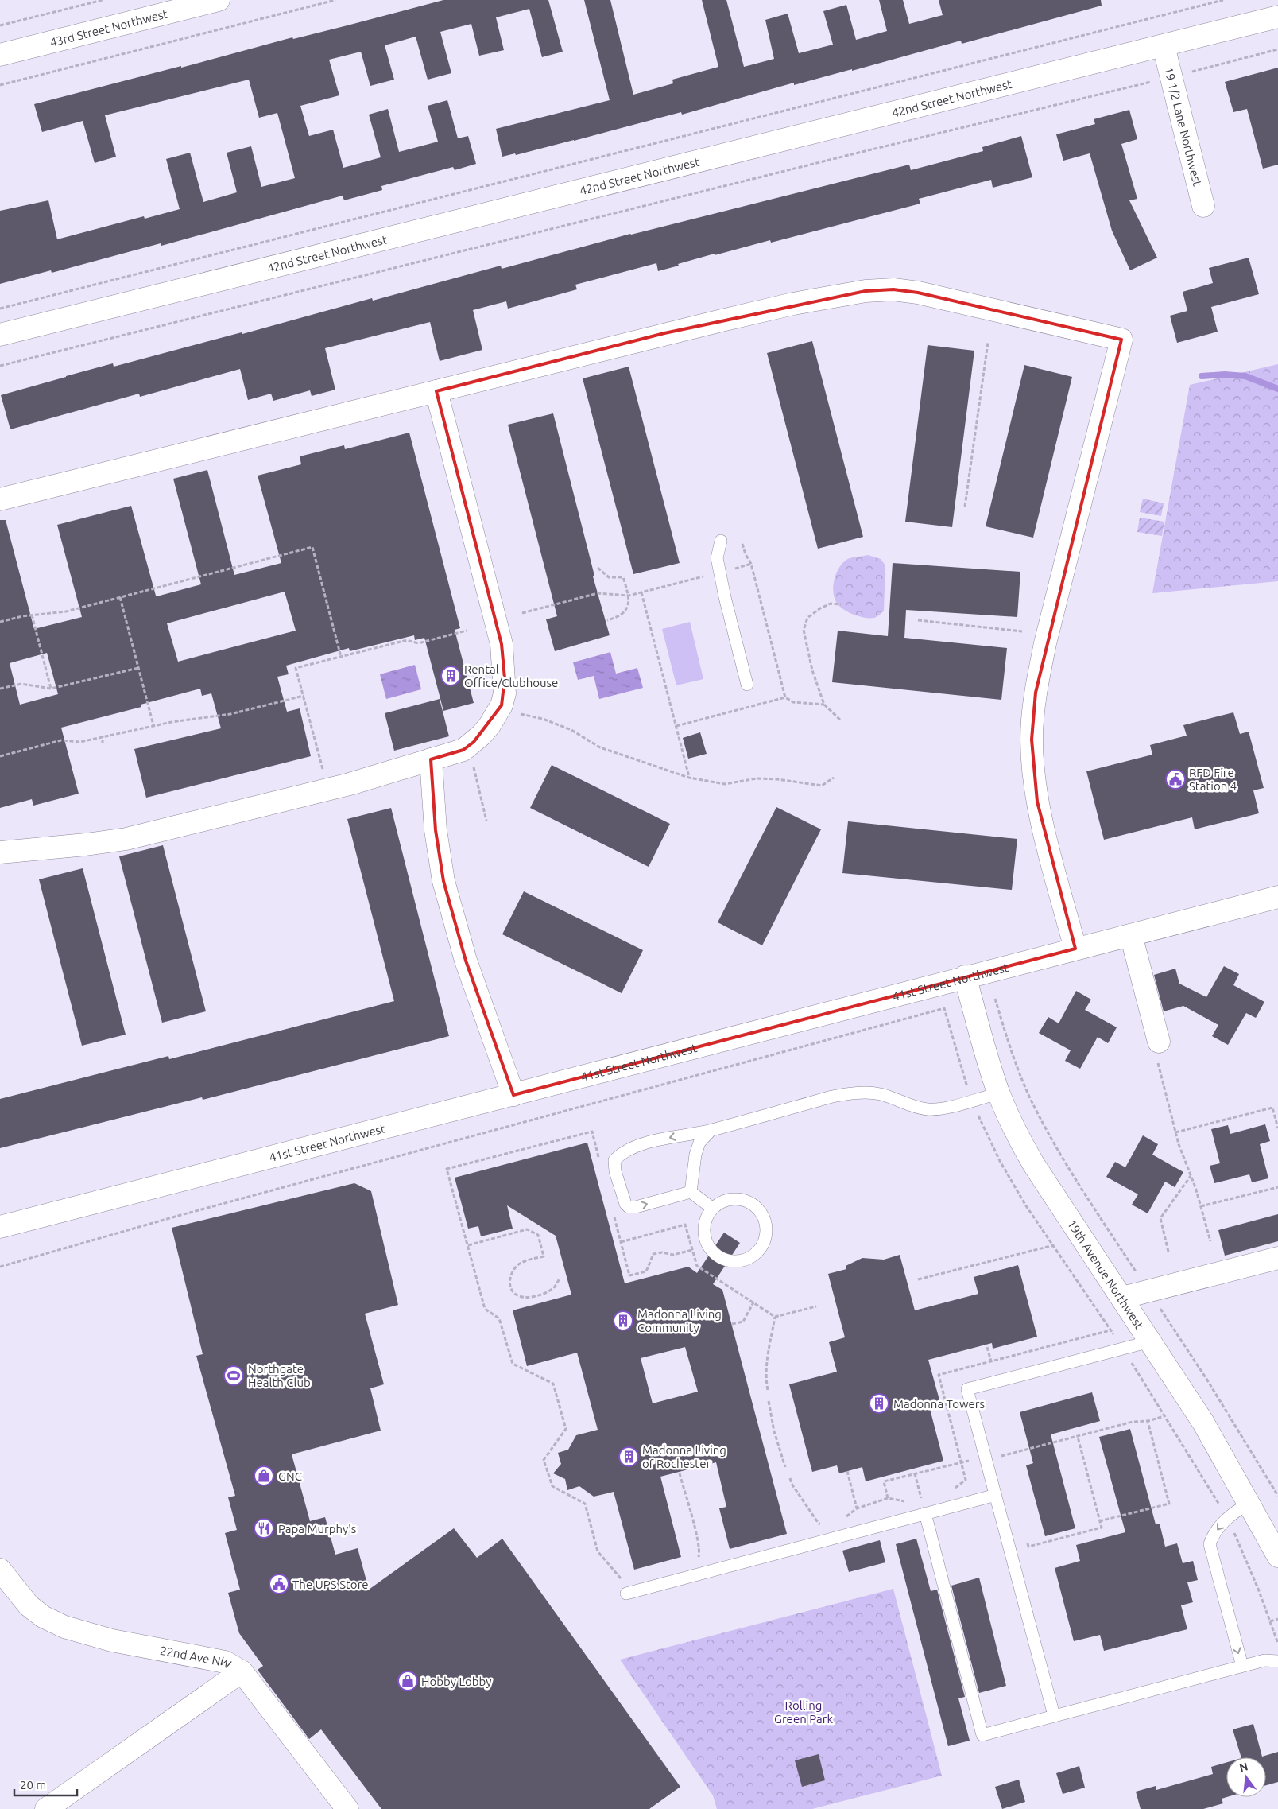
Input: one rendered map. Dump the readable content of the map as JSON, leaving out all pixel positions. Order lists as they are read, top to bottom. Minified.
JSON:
{"streets":{"street":["43rd Street Northwest","42nd Street Northwest","19 1/2 Lane Northwest","41st Street Northwest","19th Avenue Northwest","22nd Ave NW"]},"crossings":[["42nd Street Northwest","19 1/2 Lane Northwest"],["41st Street Northwest","19th Avenue Northwest"]],"parks":["Rolling Green Park"],"places":{"building":["Rental Office/Clubhouse","Madonna Living Community","Madonna Towers","Madonna Living of Rochester"],"public building":["RFD Fire Station 4","The UPS Store"],"sports":["Northgate Health Club"],"shop":["GNC","Hobby Lobby"],"restaurant":["Papa Murphy's"]},"scale_bar":"20 m","north":"top"}
